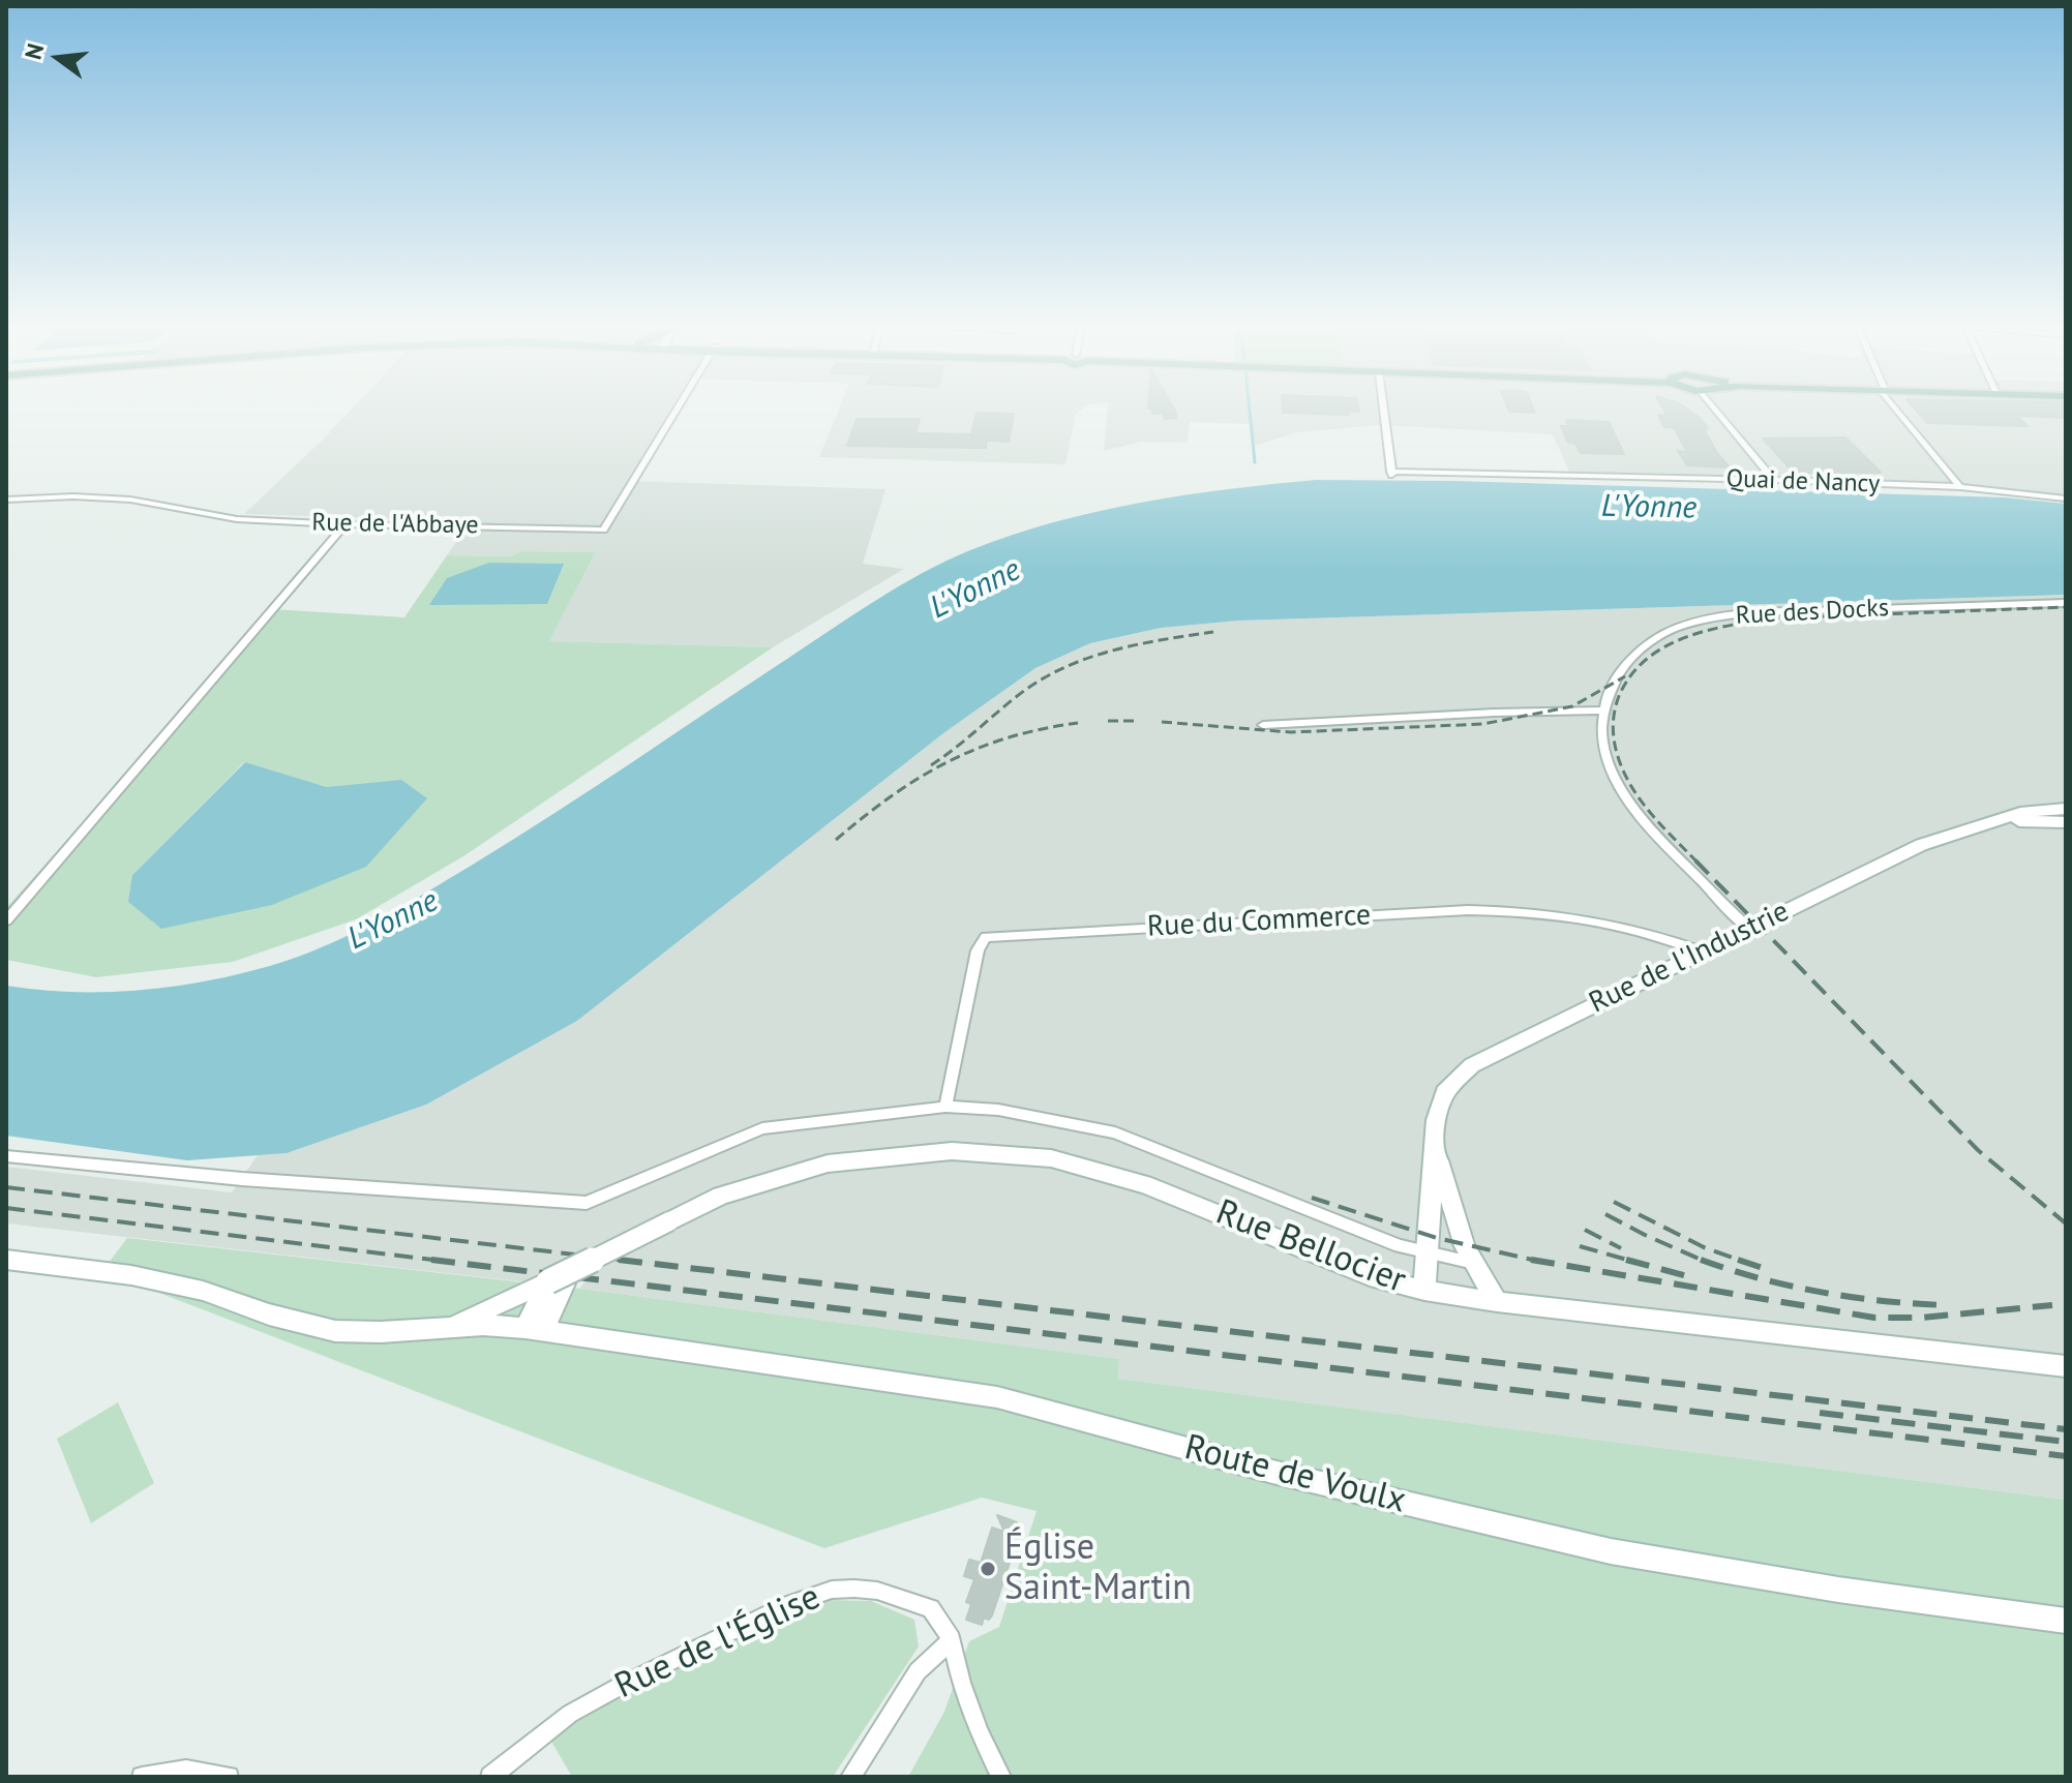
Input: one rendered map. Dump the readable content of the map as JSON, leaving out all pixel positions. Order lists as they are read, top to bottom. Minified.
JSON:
{"streets":{"main road":["Rue de l'Industrie","Rue Bellocier","Route de Voulx"],"street":["Quai de Nancy","Rue de l'Abbaye","Rue des Docks","Rue du Commerce","Rue de l'Église"]},"crossings":[["Rue du Commerce","Rue de l'Industrie"],["Rue de l'Industrie","Rue Bellocier"],["Rue Bellocier","Route de Voulx"]],"water":["L'Yonne"],"places":["Église Saint-Martin"],"north":"left"}
